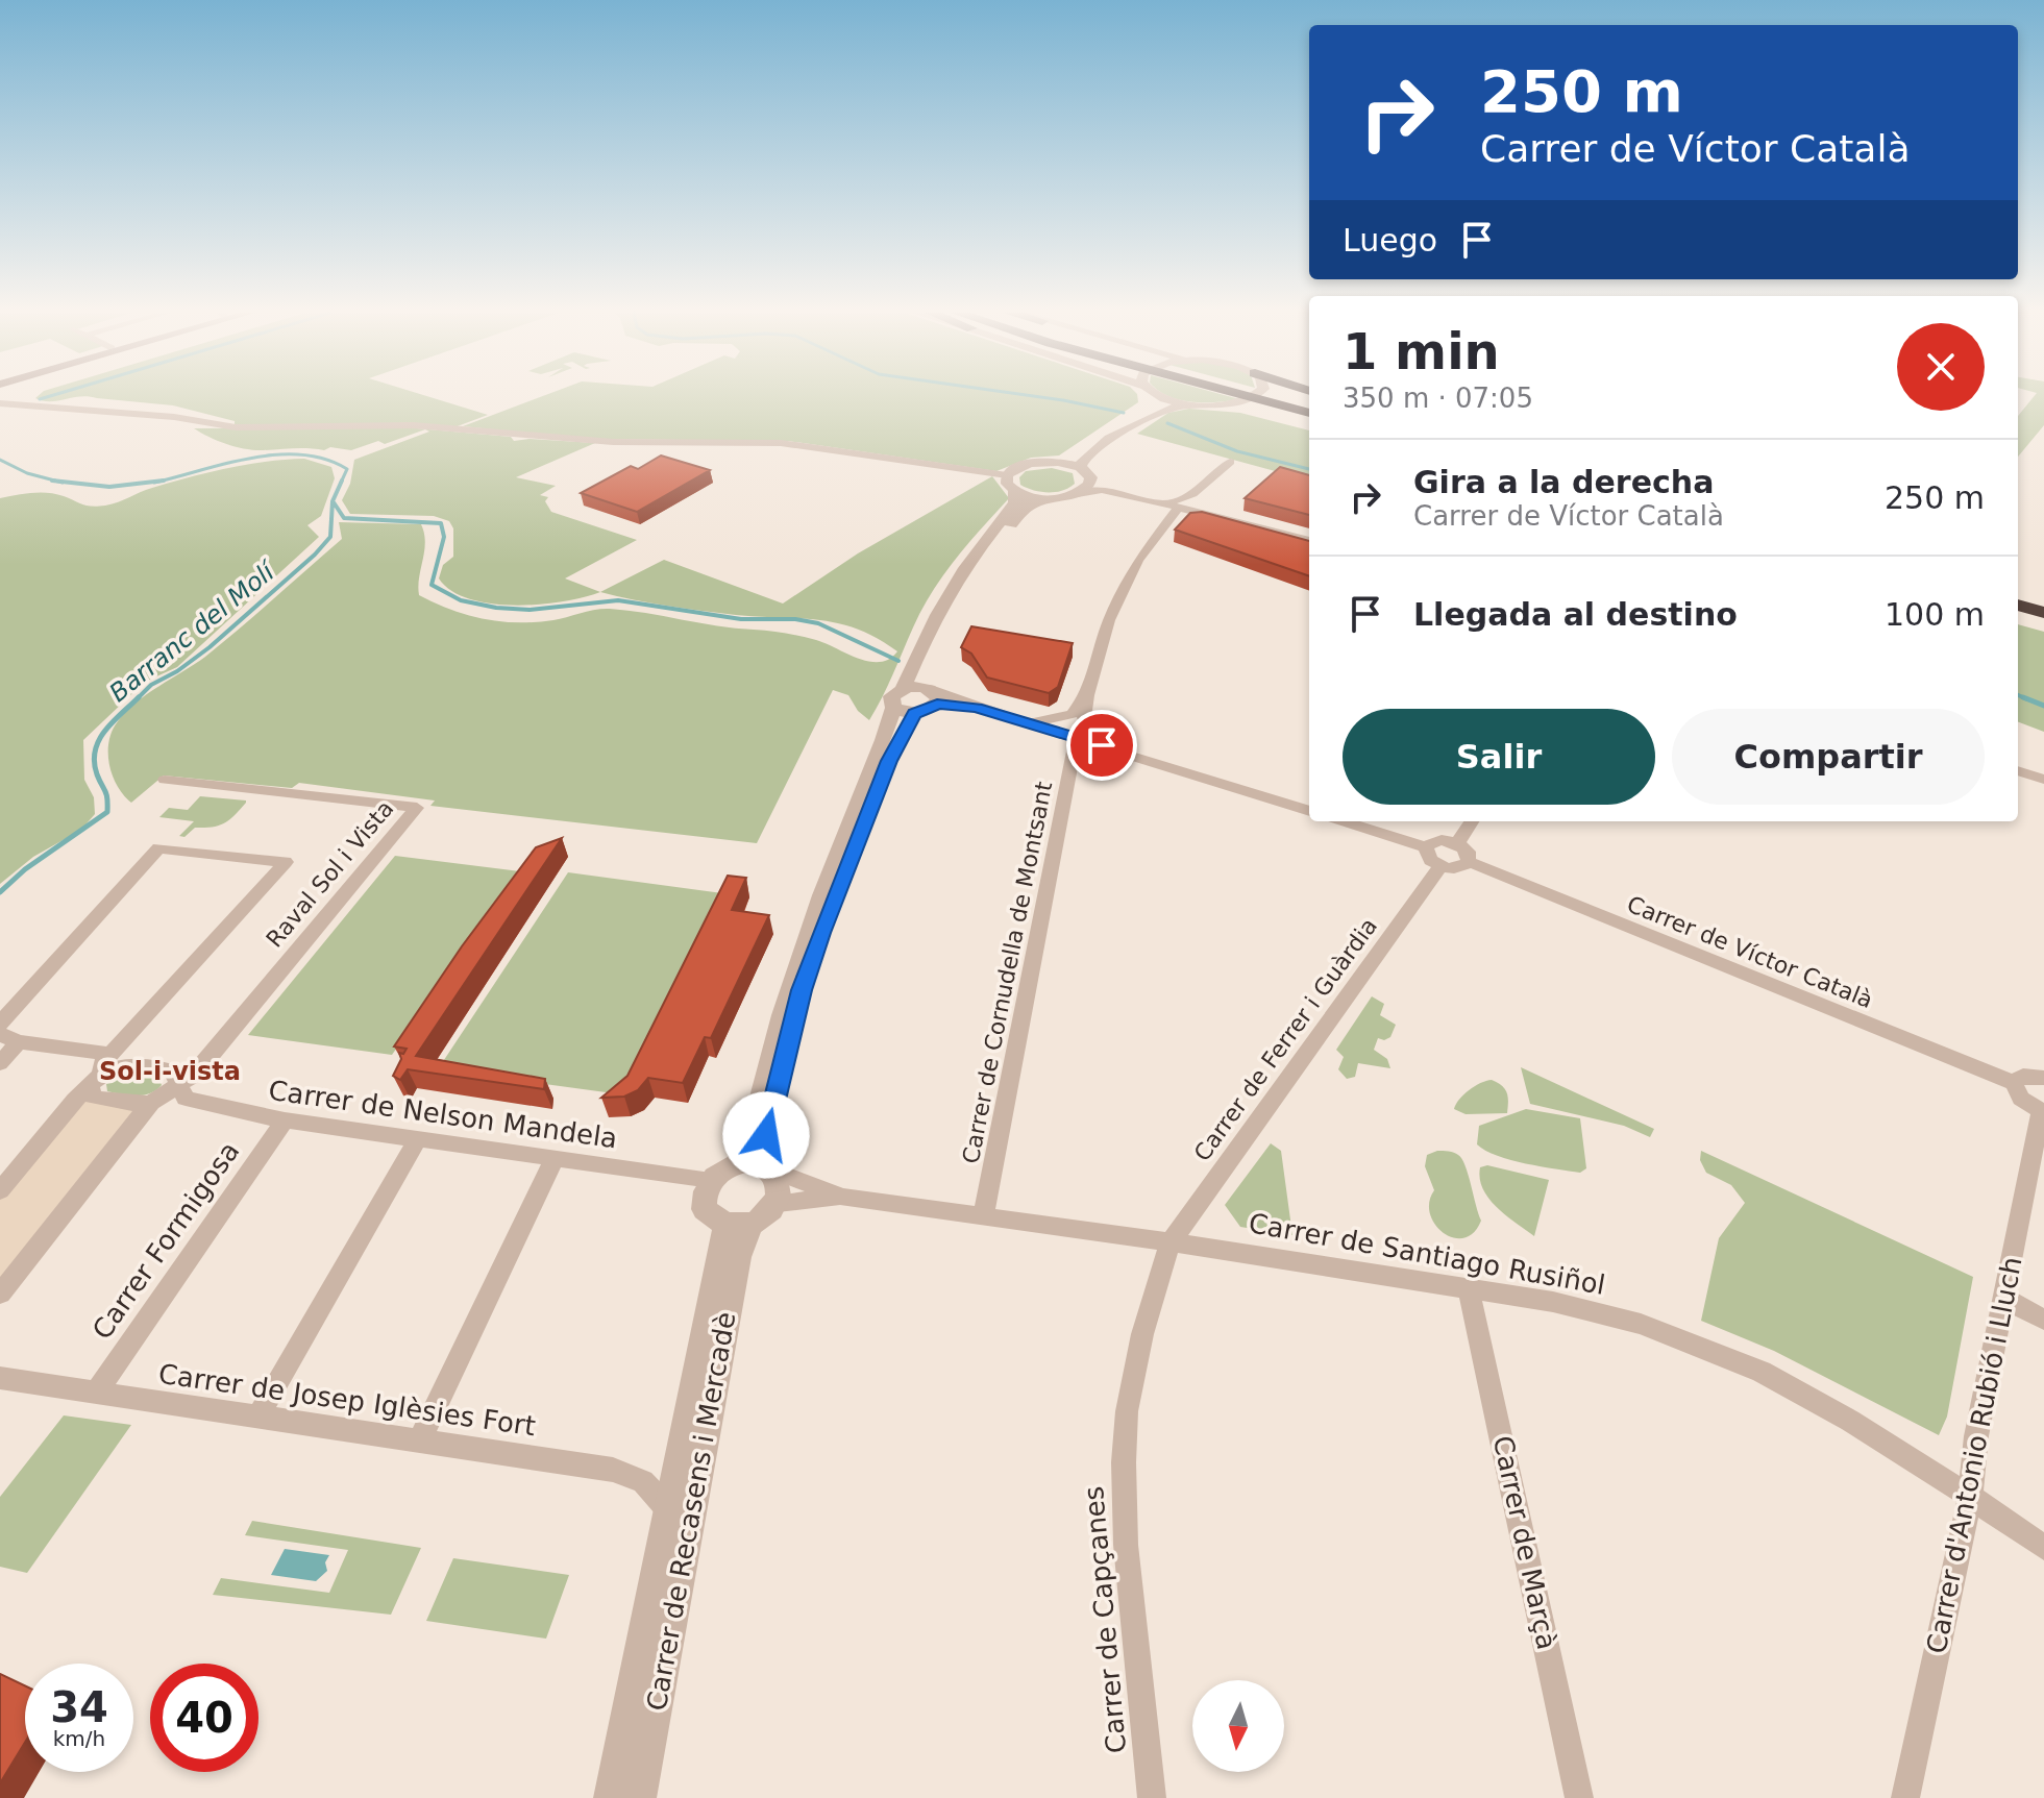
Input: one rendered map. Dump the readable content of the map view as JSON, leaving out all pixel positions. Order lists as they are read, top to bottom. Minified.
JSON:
{"streets":{"street":["Raval Sol i Vista","Carrer de Víctor Català","Carrer de Cornudella de Montsant","Carrer de Ferrer i Guàrdia","Carrer de Nelson Mandela","Carrer Formigosa","Carrer de Santiago Rusiñol","Carrer de Josep Iglèsies Fort","Carrer d'Antonio Rubió i Lluch","Carrer de Recasens i Mercadè","Carrer de Marçà","Carrer de Capçanes"]},"crossings":[["Raval Sol i Vista","Carrer de Nelson Mandela"],["Carrer de Cornudella de Montsant","Carrer de Santiago Rusiñol"],["Carrer de Ferrer i Guàrdia","Carrer de Santiago Rusiñol"],["Carrer de Ferrer i Guàrdia","Carrer de Capçanes"],["Carrer de Nelson Mandela","Carrer Formigosa"],["Carrer de Nelson Mandela","Carrer de Santiago Rusiñol"],["Carrer de Nelson Mandela","Carrer de Recasens i Mercadè"],["Carrer Formigosa","Carrer de Josep Iglèsies Fort"],["Carrer de Santiago Rusiñol","Carrer d'Antonio Rubió i Lluch"],["Carrer de Santiago Rusiñol","Carrer de Recasens i Mercadè"],["Carrer de Santiago Rusiñol","Carrer de Marçà"],["Carrer de Santiago Rusiñol","Carrer de Capçanes"],["Carrer de Josep Iglèsies Fort","Carrer de Recasens i Mercadè"]],"districts":["Sol-i-vista"],"water":["Barranc del Molí"],"north":"bottom","page":{"turn":["250 m","Carrer de Víctor Català"],"then":"Luego","heading":["1 min","350 m · 07:05"],"list":[{"name":"Gira a la derecha","note":"Carrer de Víctor Català","value":"250 m"},{"name":"Llegada al destino","value":"100 m"}],"buttons":["Salir","Compartir"],"speed":"34 km/h","limit":"40"}}
